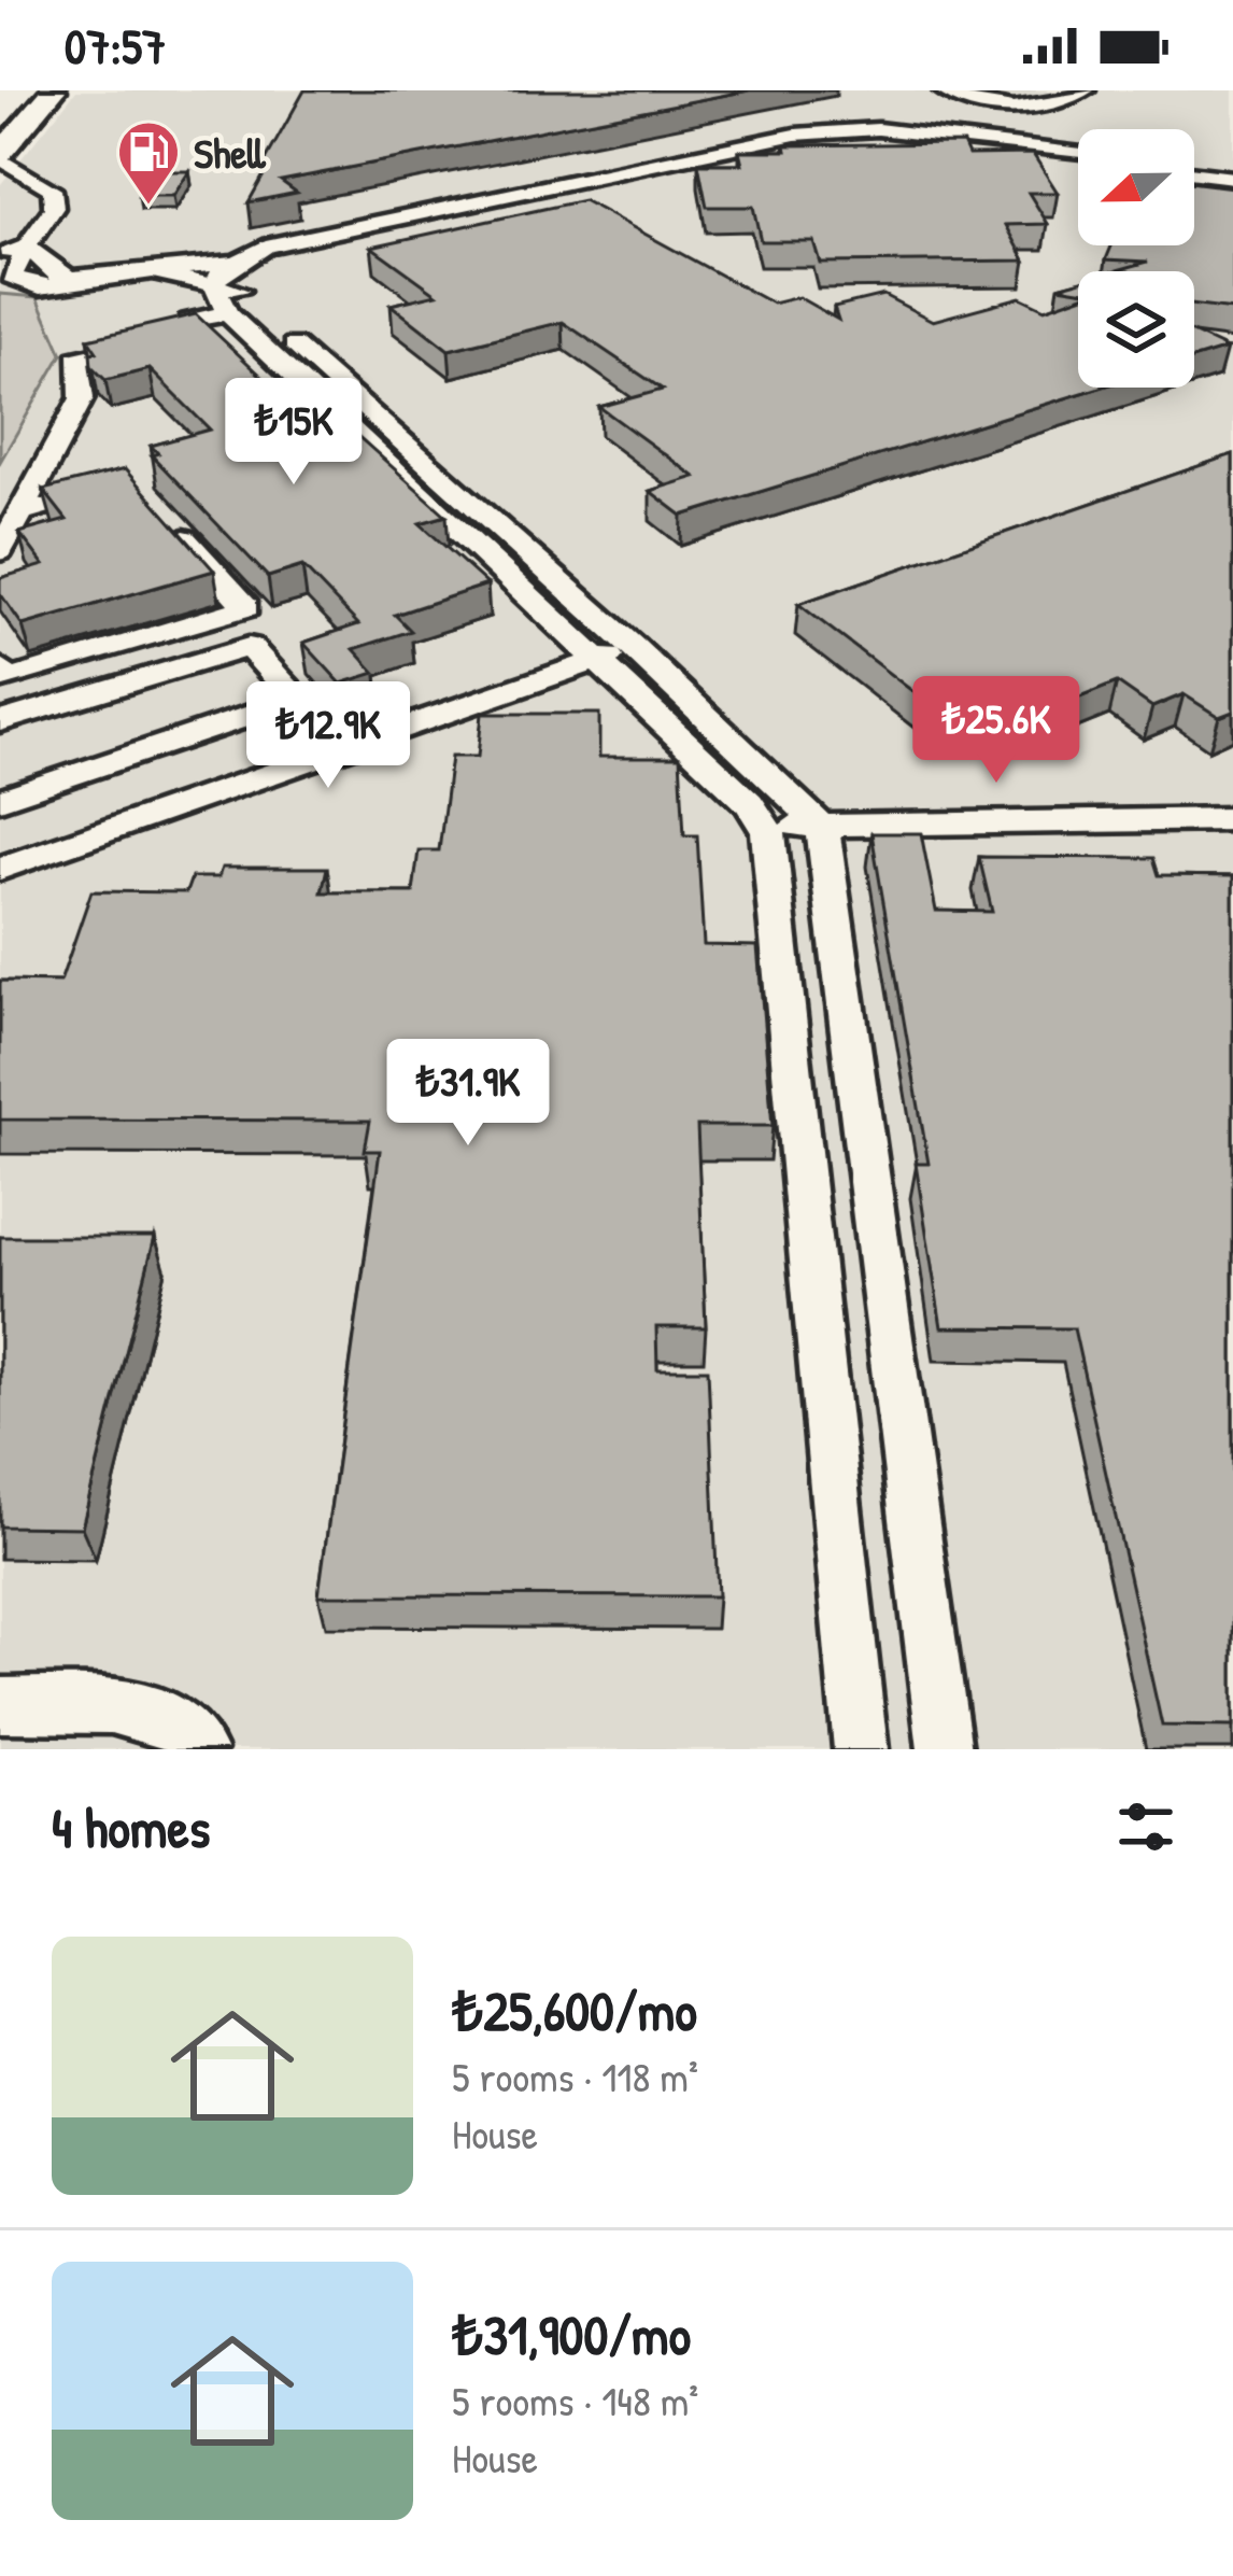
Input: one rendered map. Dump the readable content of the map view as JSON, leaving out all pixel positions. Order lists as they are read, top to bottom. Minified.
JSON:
{"places":{"fuel station":["Shell"]},"north":"left","page":{"status":"07:57","price":["₺15K","₺25.6K","₺12.9K","₺31.9K"],"heading":"4 homes","list":[{"name":"₺25,600/mo","note":"5 rooms · 118 m² · House"},{"name":"₺31,900/mo","note":"5 rooms · 148 m² · House"}]}}
